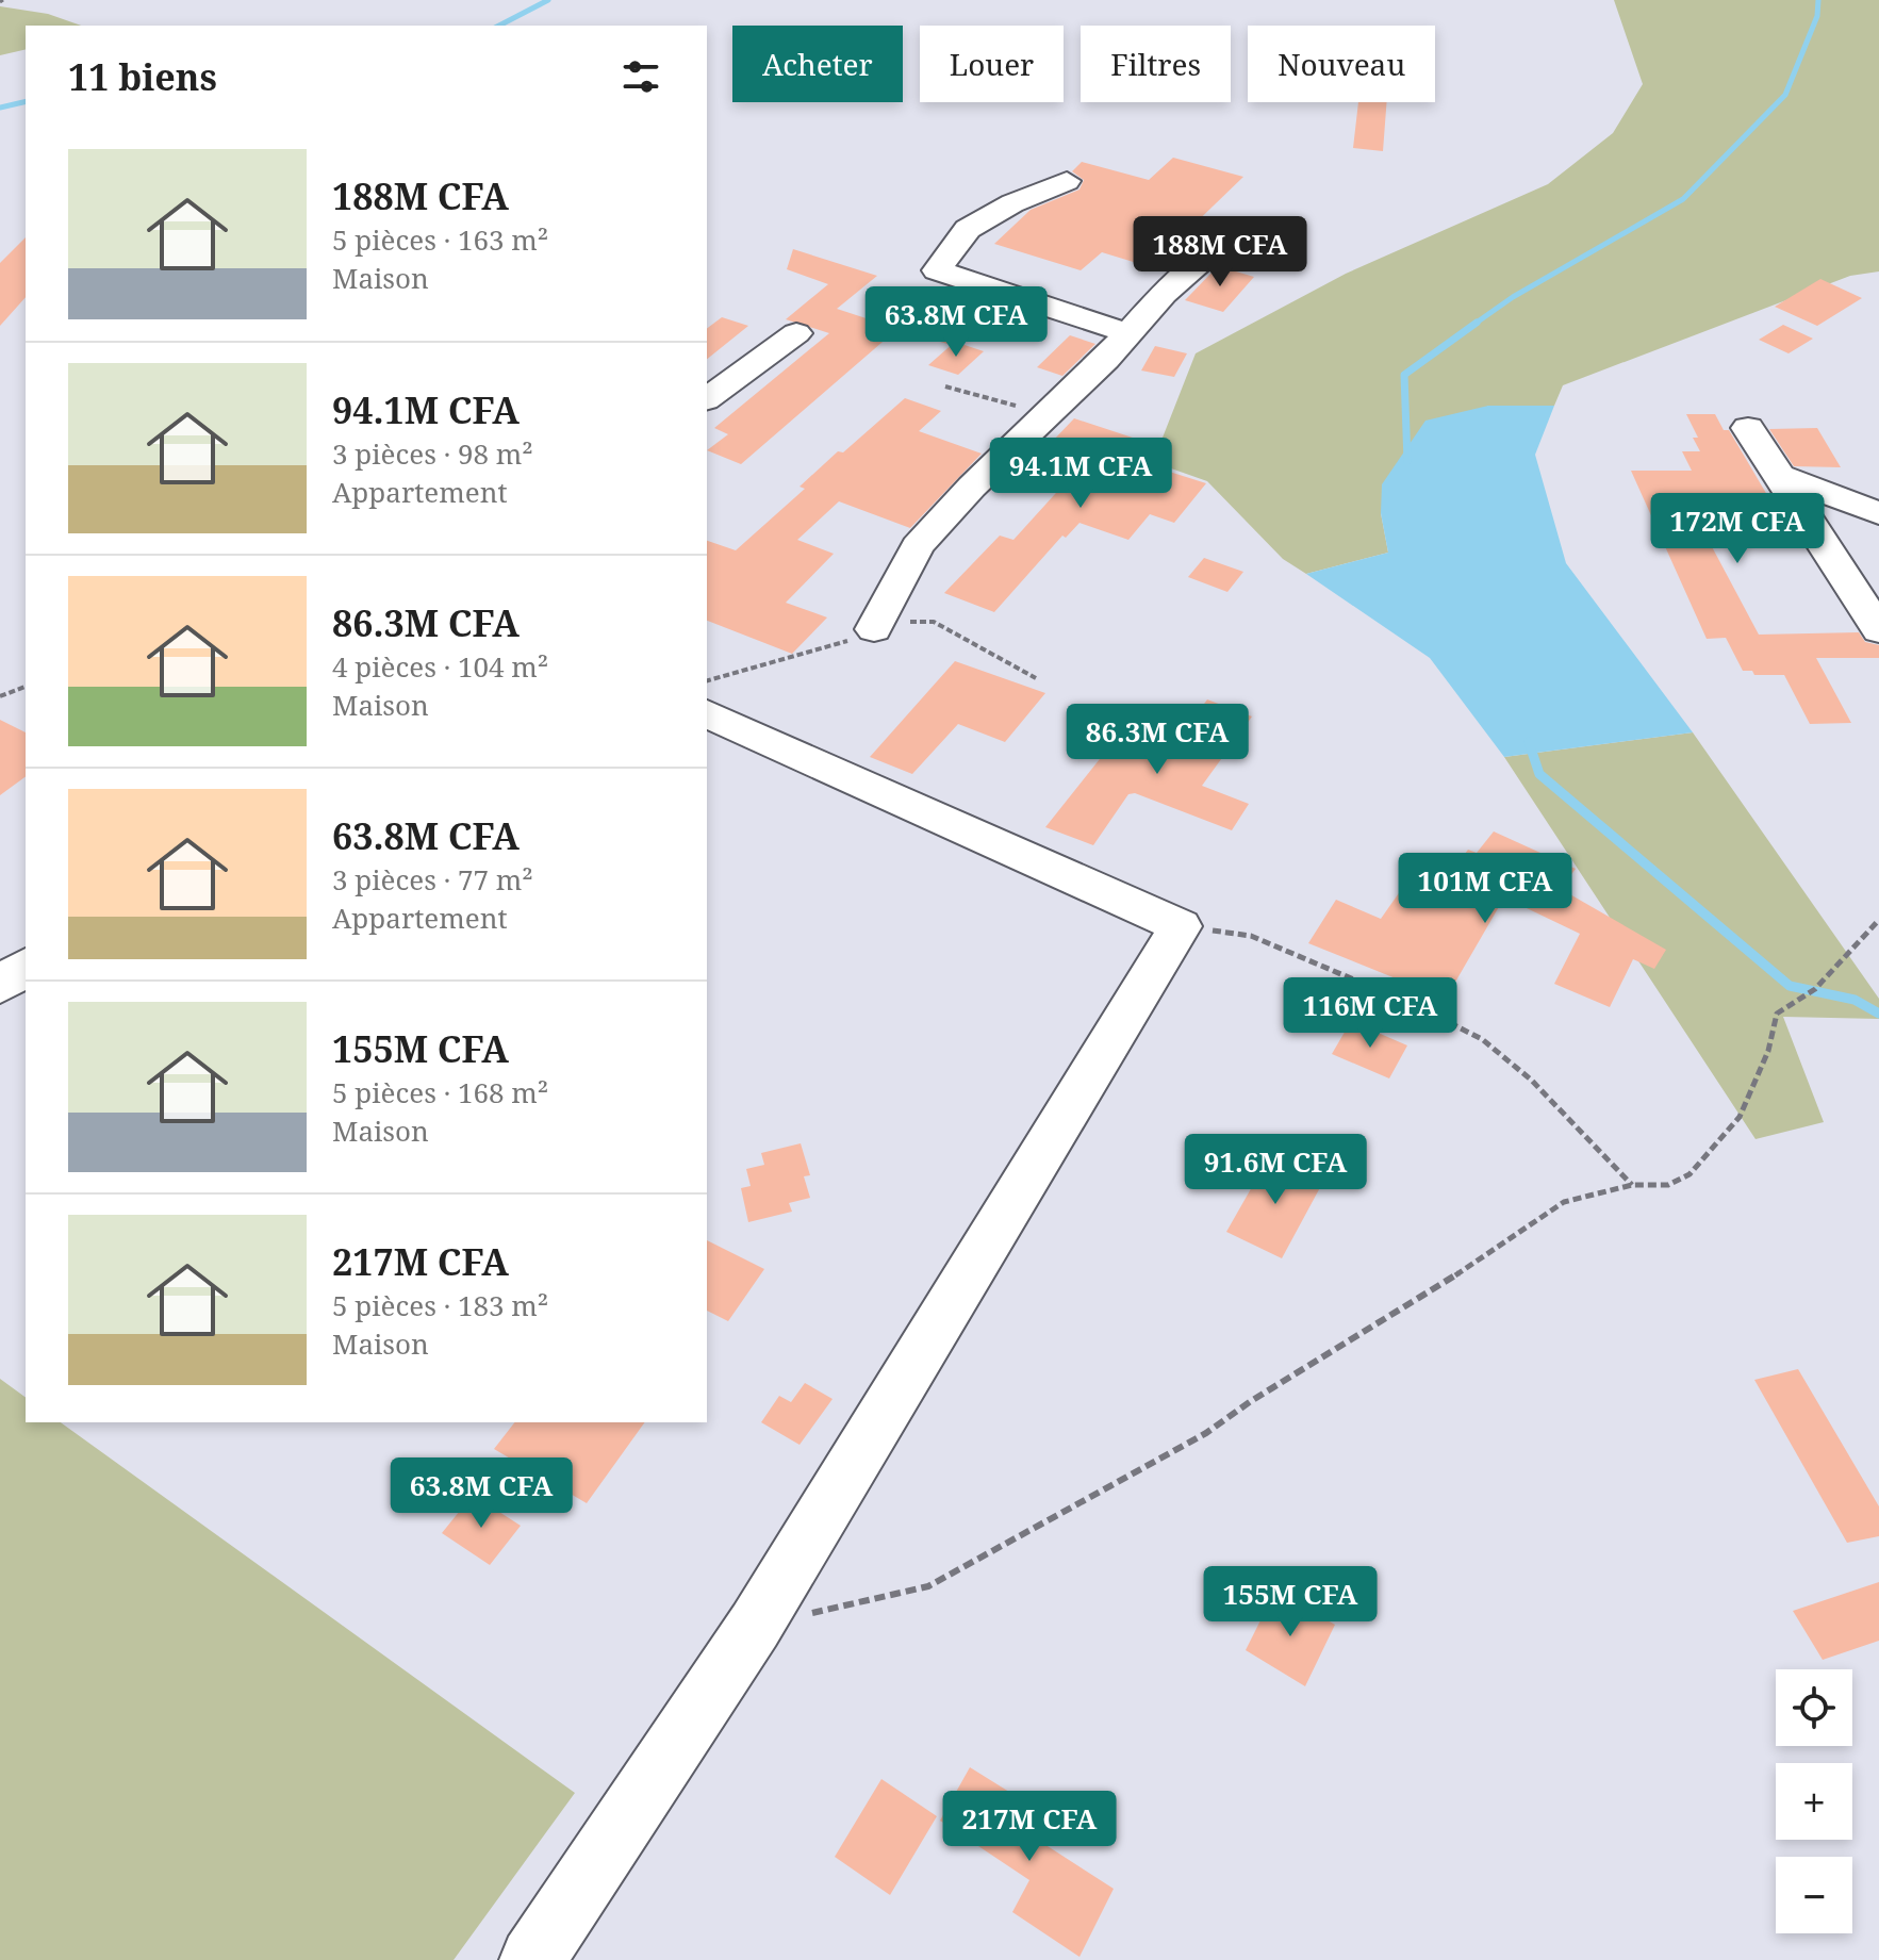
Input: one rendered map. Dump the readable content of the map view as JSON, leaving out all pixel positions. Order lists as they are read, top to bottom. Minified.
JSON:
{"page":{"chip":["Acheter","Louer","Filtres","Nouveau"],"heading":"11 biens","list":[{"name":"188M CFA","note":"5 pièces · 163 m² · Maison"},{"name":"94.1M CFA","note":"3 pièces · 98 m² · Appartement"},{"name":"86.3M CFA","note":"4 pièces · 104 m² · Maison"},{"name":"63.8M CFA","note":"3 pièces · 77 m² · Appartement"},{"name":"155M CFA","note":"5 pièces · 168 m² · Maison"},{"name":"217M CFA","note":"5 pièces · 183 m² · Maison"}],"price":["188M CFA","63.8M CFA","94.1M CFA","172M CFA","86.3M CFA","101M CFA","116M CFA","91.6M CFA","63.8M CFA","155M CFA","217M CFA"],"map_buttons":["+","−"]}}
